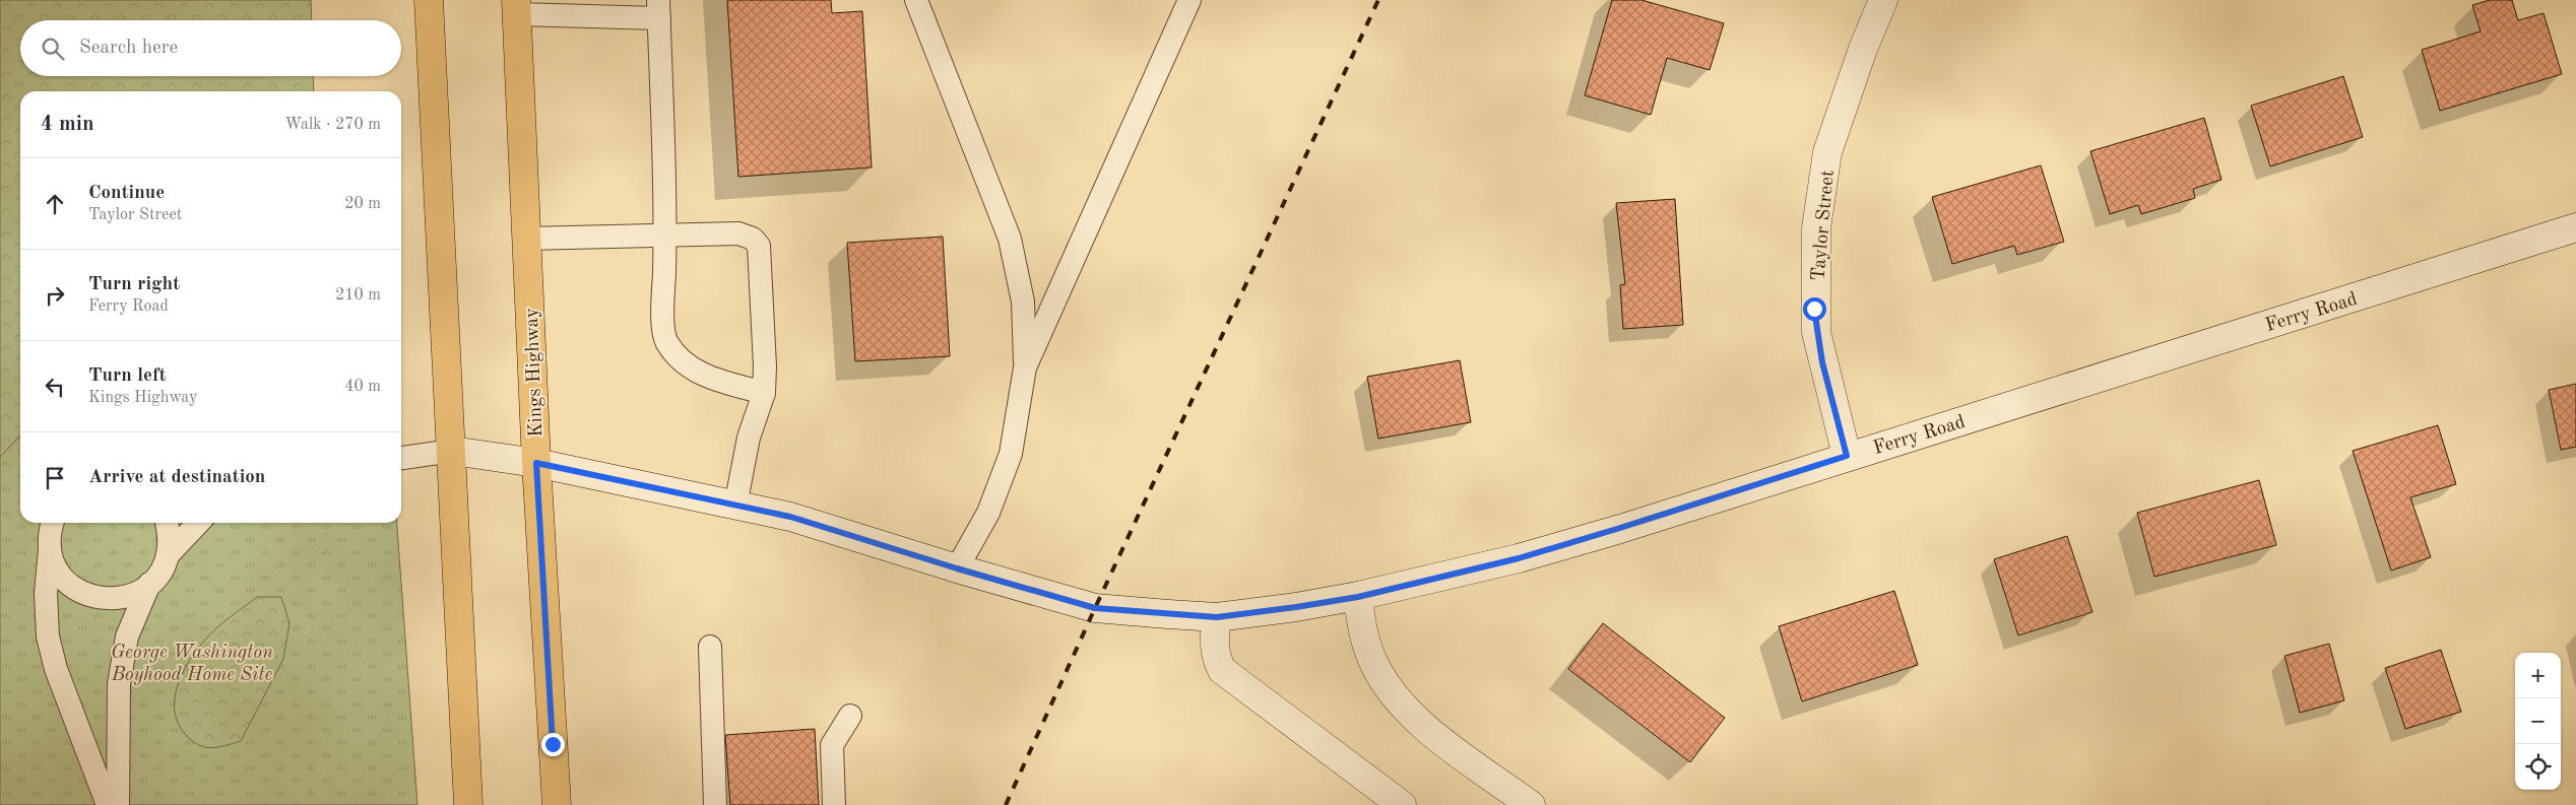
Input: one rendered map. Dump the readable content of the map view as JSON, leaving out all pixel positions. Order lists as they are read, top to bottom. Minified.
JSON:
{"streets":{"main road":["Taylor Street","Ferry Road","Kings Highway"]},"crossings":[["Taylor Street","Ferry Road"],["Ferry Road","Kings Highway"]],"parks":["George Washington Boyhood Home Site"],"page":{"search":"Search here","heading":["4 min","Walk · 270 m"],"list":[["Continue","Taylor Street","20 m"],["Turn right","Ferry Road","210 m"],["Turn left","Kings Highway","40 m"],"Arrive at destination"],"map_buttons":["+","−"]}}
